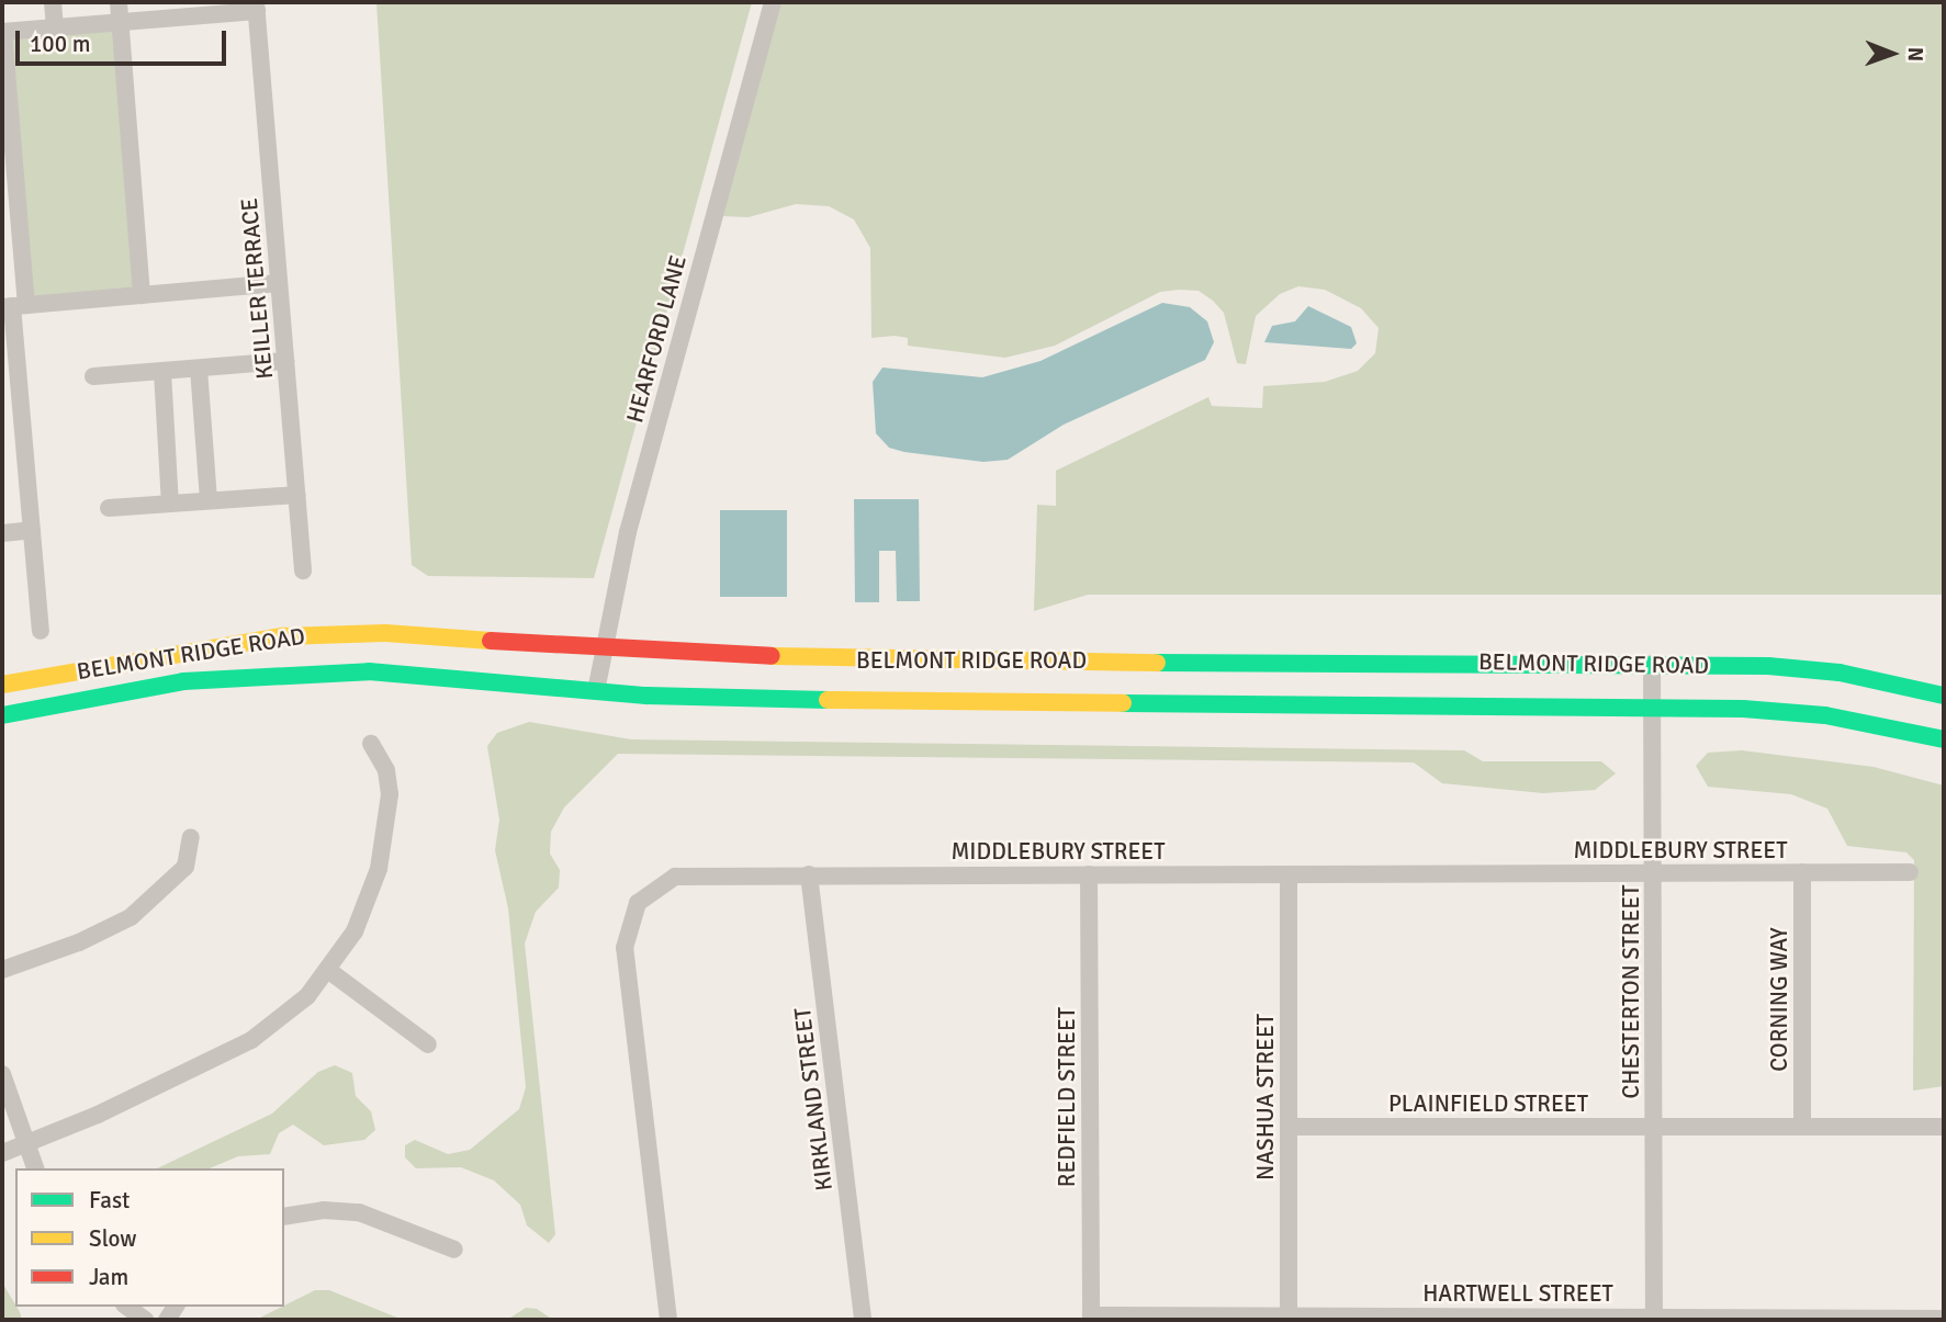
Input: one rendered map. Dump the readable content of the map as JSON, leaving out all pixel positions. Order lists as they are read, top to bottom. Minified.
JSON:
{"streets":{"main road":["BELMONT RIDGE ROAD"],"street":["KEILLER TERRACE","HEARFORD LANE","MIDDLEBURY STREET","CHESTERTON STREET","CORNING WAY","REDFIELD STREET","NASHUA STREET","KIRKLAND STREET","PLAINFIELD STREET","HARTWELL STREET"]},"crossings":[["HEARFORD LANE","BELMONT RIDGE ROAD"],["BELMONT RIDGE ROAD","CHESTERTON STREET"],["MIDDLEBURY STREET","CHESTERTON STREET"],["MIDDLEBURY STREET","CORNING WAY"],["MIDDLEBURY STREET","REDFIELD STREET"],["MIDDLEBURY STREET","NASHUA STREET"],["MIDDLEBURY STREET","KIRKLAND STREET"],["CHESTERTON STREET","PLAINFIELD STREET"],["CHESTERTON STREET","HARTWELL STREET"],["CORNING WAY","PLAINFIELD STREET"],["REDFIELD STREET","HARTWELL STREET"],["NASHUA STREET","PLAINFIELD STREET"],["NASHUA STREET","HARTWELL STREET"]],"legend":["Fast","Slow","Jam"],"scale_bar":"100 m","north":"right"}
